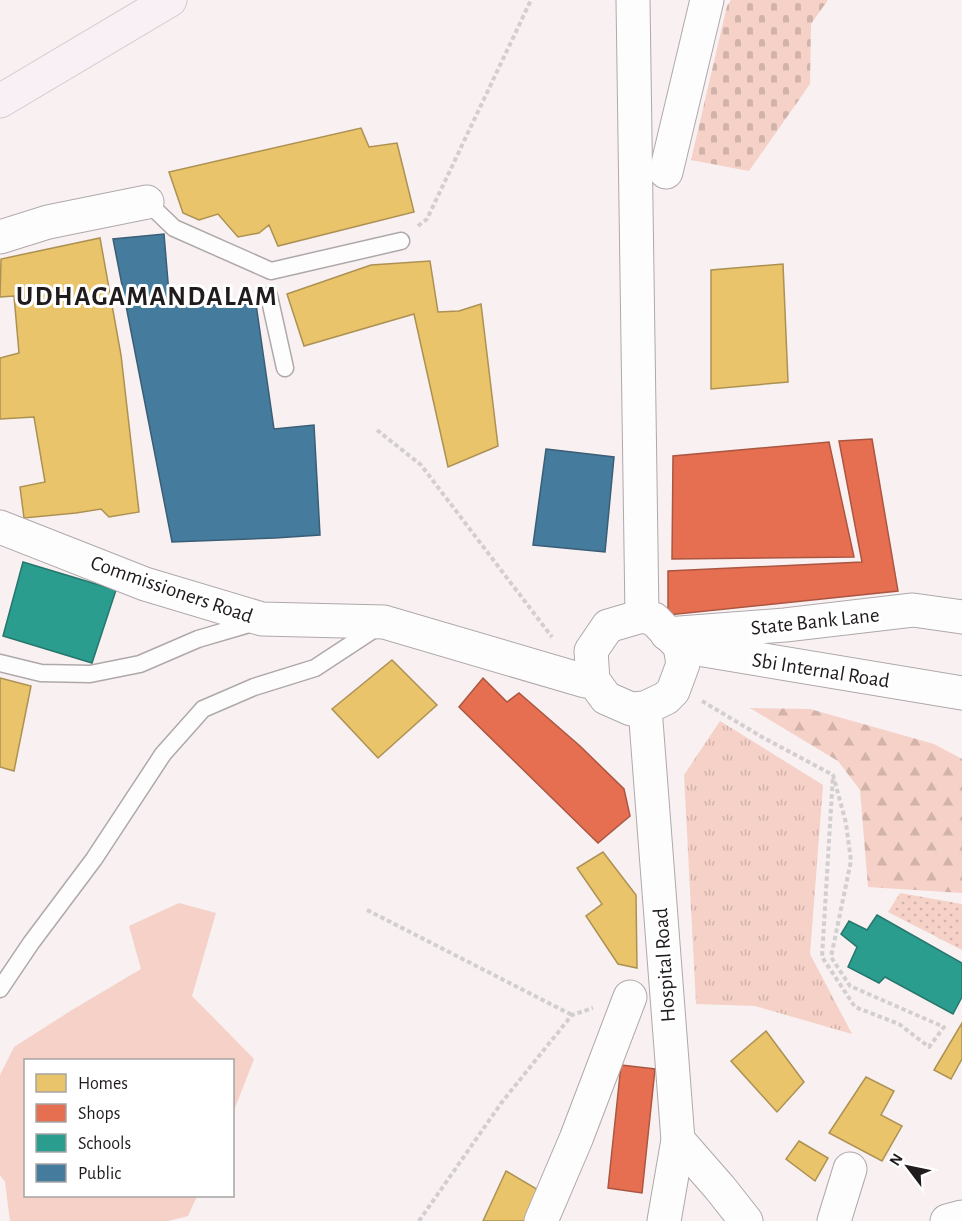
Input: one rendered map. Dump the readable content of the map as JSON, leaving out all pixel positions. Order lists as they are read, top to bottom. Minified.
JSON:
{"streets":{"street":["Commissioners Road","State Bank Lane","Sbi Internal Road","Hospital Road"]},"crossings":[["Commissioners Road","State Bank Lane"],["Commissioners Road","Sbi Internal Road"],["Commissioners Road","Hospital Road"],["State Bank Lane","Sbi Internal Road"],["State Bank Lane","Hospital Road"],["Sbi Internal Road","Hospital Road"]],"districts":["UDHAGAMANDALAM"],"legend":["Homes","Shops","Schools","Public"],"north":"top left"}
